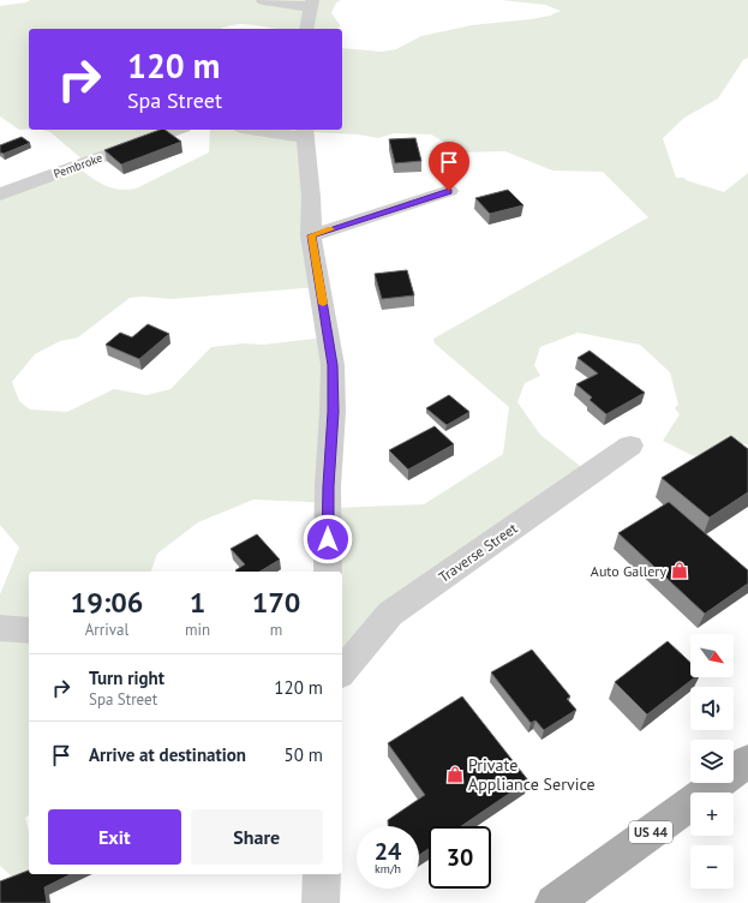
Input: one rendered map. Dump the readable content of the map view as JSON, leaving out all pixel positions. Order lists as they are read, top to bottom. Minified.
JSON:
{"streets":{"main road":["US 44"],"street":["Pembroke","Traverse Street"]},"places":{"shop":["Auto Gallery","Private Appliance Service"]},"north":"bottom right","page":{"turn":["120 m","Spa Street"],"eta":["19:06","Arrival","1","min","170","m"],"map_buttons":["+","−"],"list":[{"name":"Turn right","note":"Spa Street","value":"120 m"},{"name":"Arrive at destination","value":"50 m"}],"buttons":["Exit","Share"],"speed":"24 km/h","limit":"30"}}
